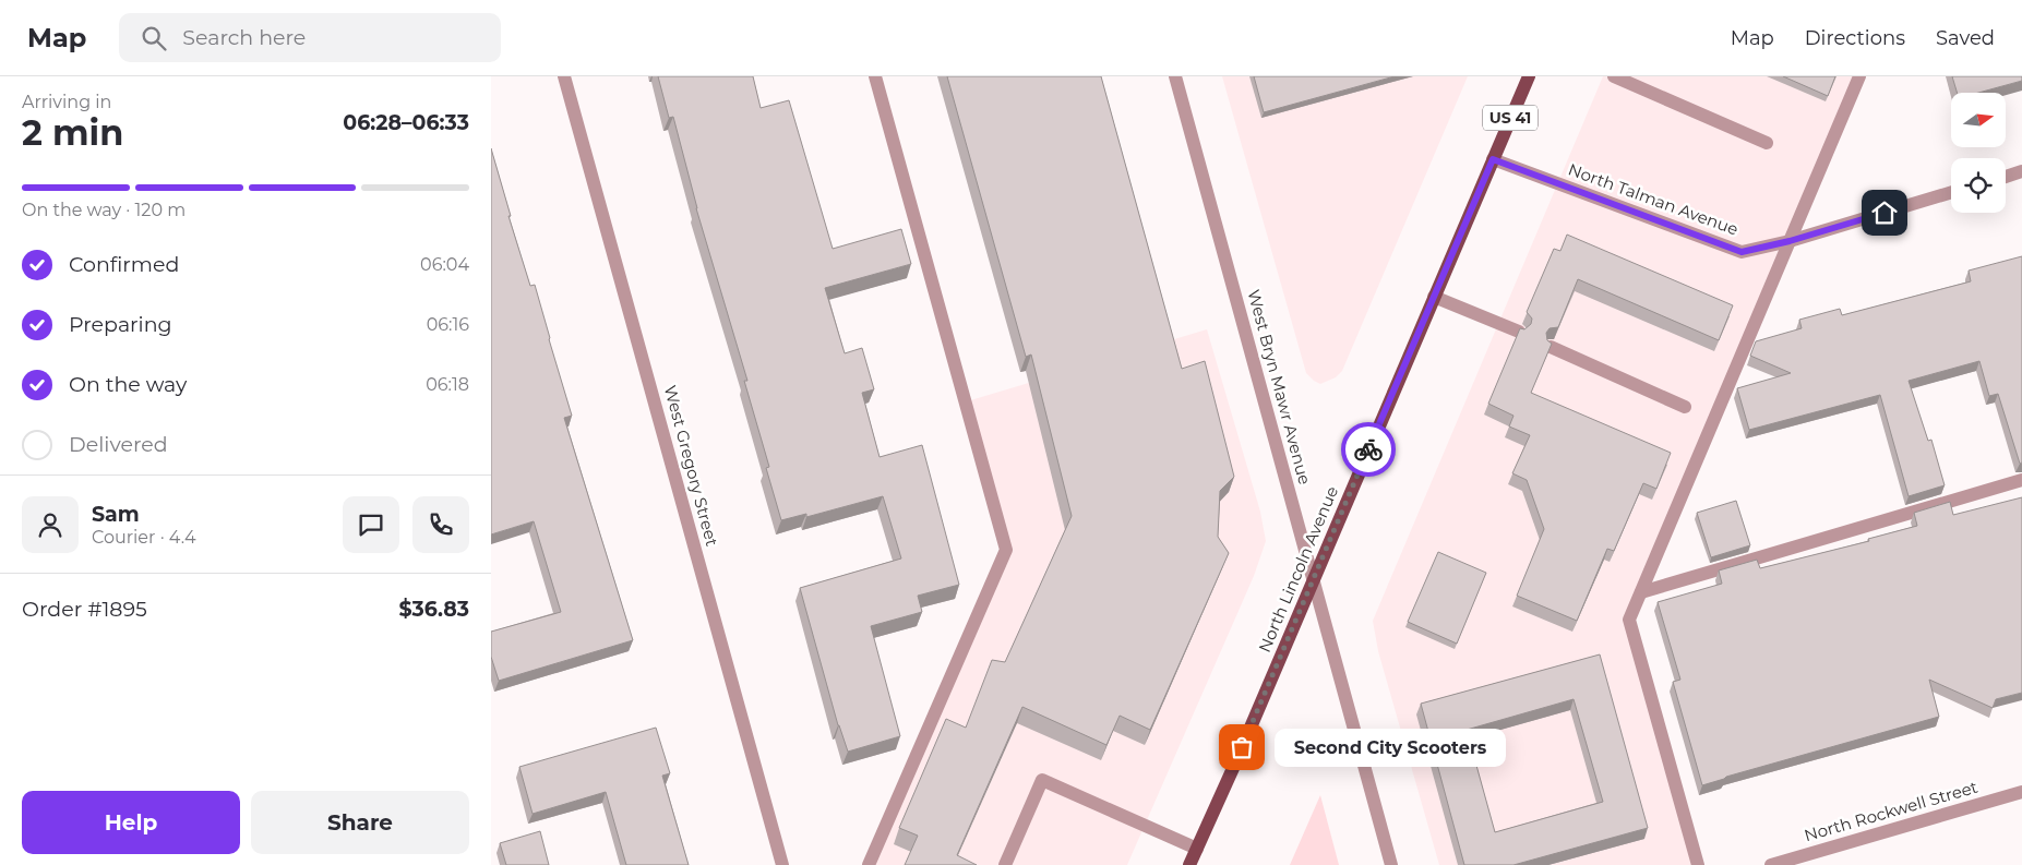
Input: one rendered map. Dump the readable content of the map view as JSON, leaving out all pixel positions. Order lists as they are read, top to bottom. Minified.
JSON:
{"streets":{"main road":["US 41","North Lincoln Avenue"],"street":["North Talman Avenue","West Bryn Mawr Avenue","West Gregory Street","North Rockwell Street"]},"crossings":[["North Talman Avenue","North Lincoln Avenue"],["West Bryn Mawr Avenue","North Lincoln Avenue"]],"places":["Second City Scooters"],"north":"right","page":{"header":"Map","search":"Search here","nav":["Map","Directions","Saved"],"heading":["2 min","Arriving in","06:28–06:33"],"panel":["Sam","Courier · 4.4","Order #1895","$36.83"],"bar":"On the way · 120 m","list":[["Confirmed","06:04"],["Preparing","06:16"],["On the way","06:18"],"Delivered"],"bubble":"Second City Scooters","buttons":["Help","Share"]}}
